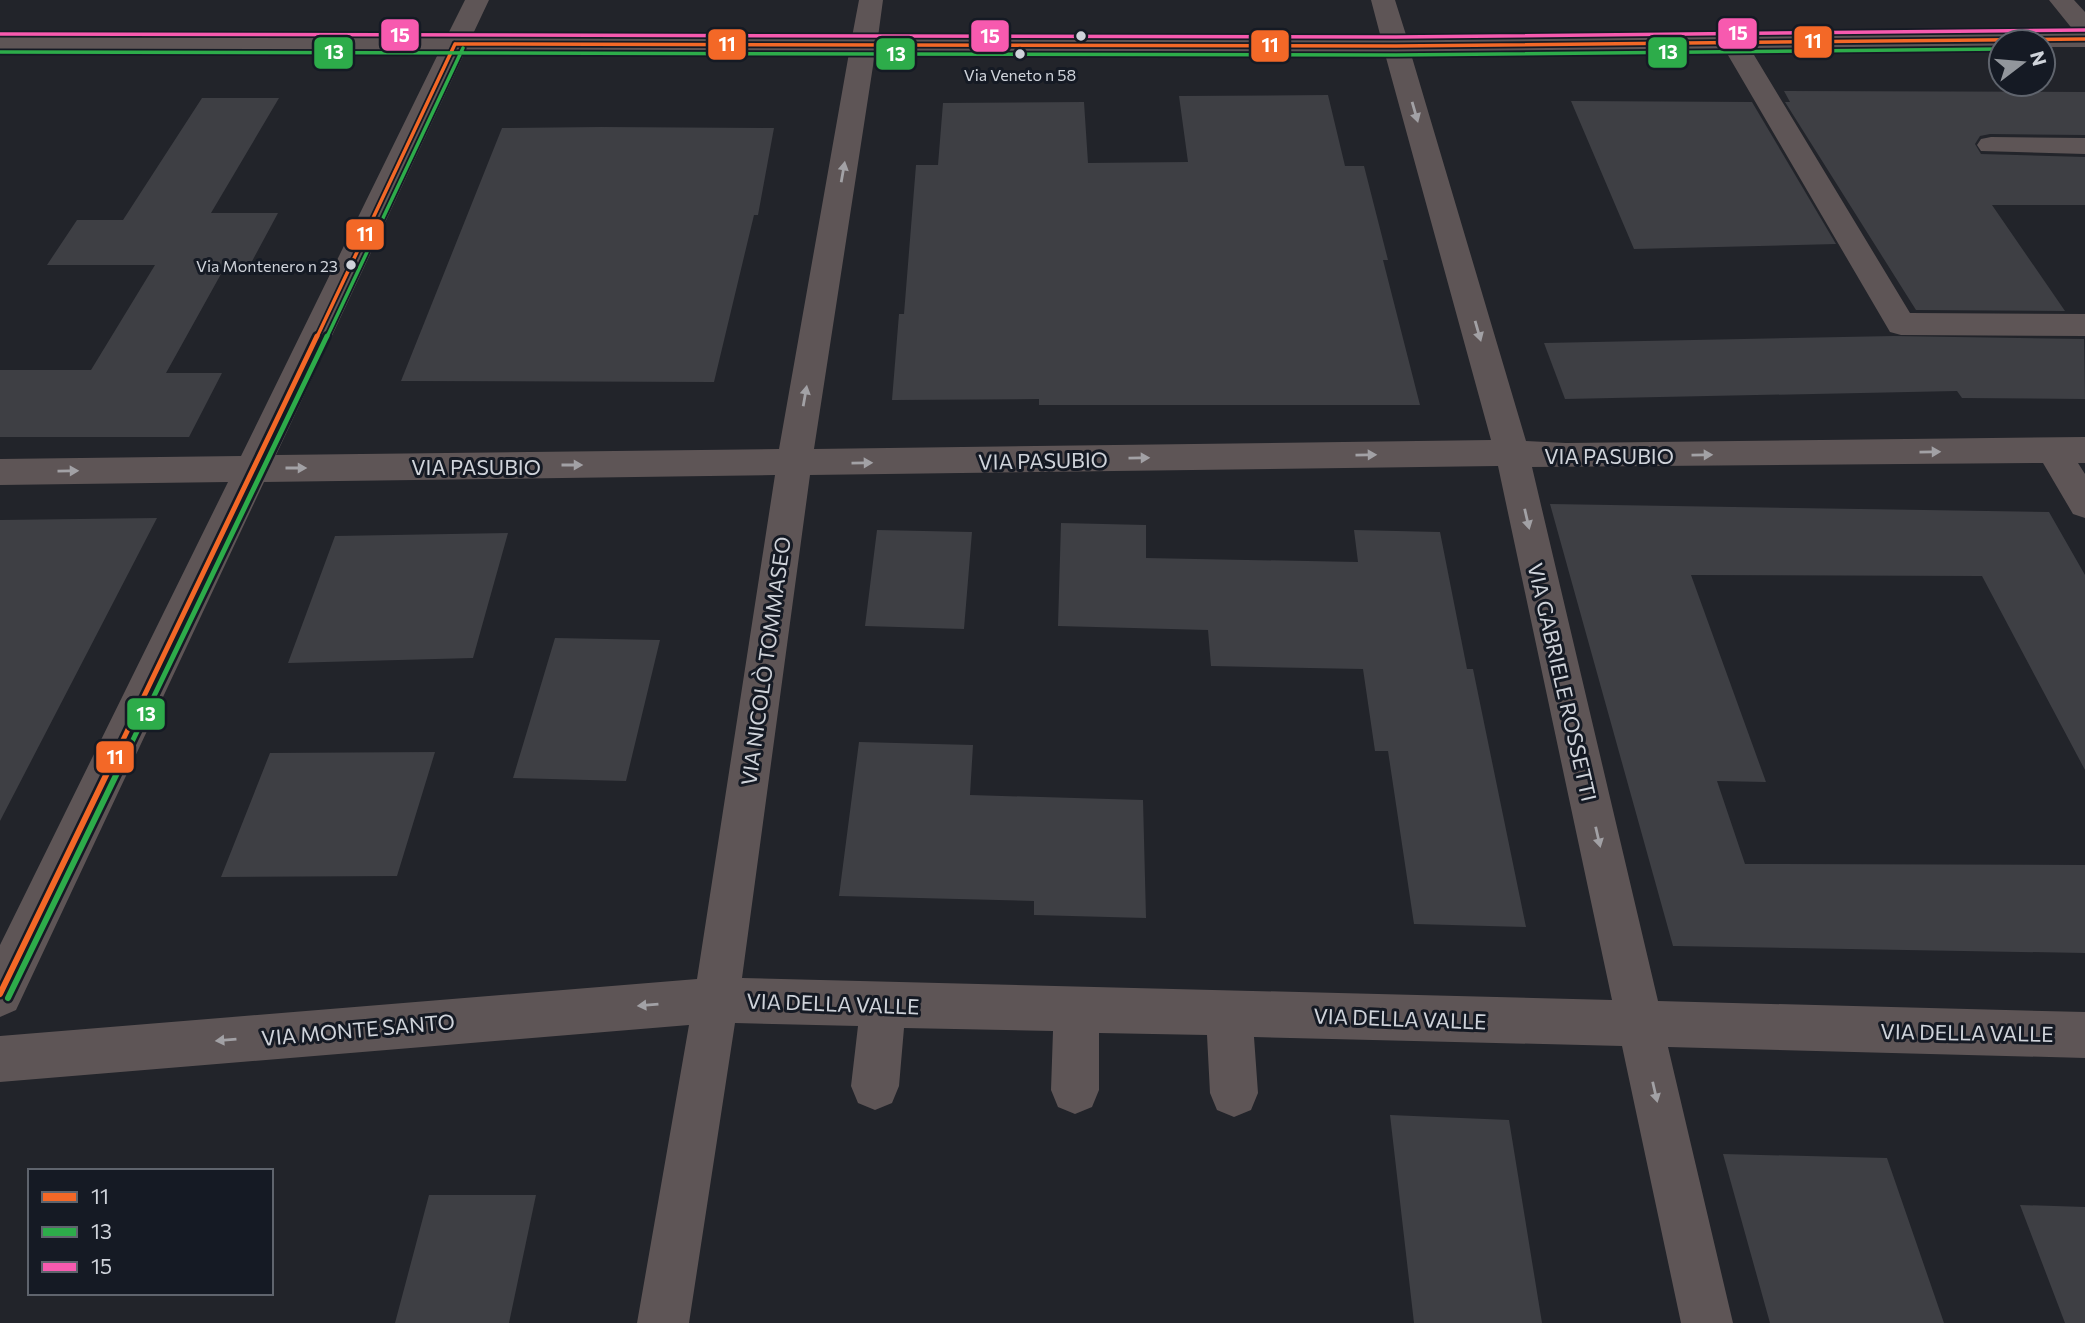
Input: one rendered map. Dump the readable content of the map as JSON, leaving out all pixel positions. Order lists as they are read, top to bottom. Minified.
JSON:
{"streets":{"street":["VIA PASUBIO","VIA NICOLÒ TOMMASEO","VIA GABRIELE ROSSETTI","VIA DELLA VALLE","VIA MONTE SANTO"]},"crossings":[["VIA PASUBIO","VIA NICOLÒ TOMMASEO"],["VIA PASUBIO","VIA GABRIELE ROSSETTI"],["VIA NICOLÒ TOMMASEO","VIA DELLA VALLE"],["VIA NICOLÒ TOMMASEO","VIA MONTE SANTO"],["VIA GABRIELE ROSSETTI","VIA DELLA VALLE"],["VIA DELLA VALLE","VIA MONTE SANTO"]],"one_way":["VIA PASUBIO","VIA GABRIELE ROSSETTI","VIA MONTE SANTO"],"places":["Via Veneto n 58","Via Montenero n 23"],"lines":["transit line 15","transit line 11","transit line 13"],"legend":["11","13","15"],"north":"right"}
